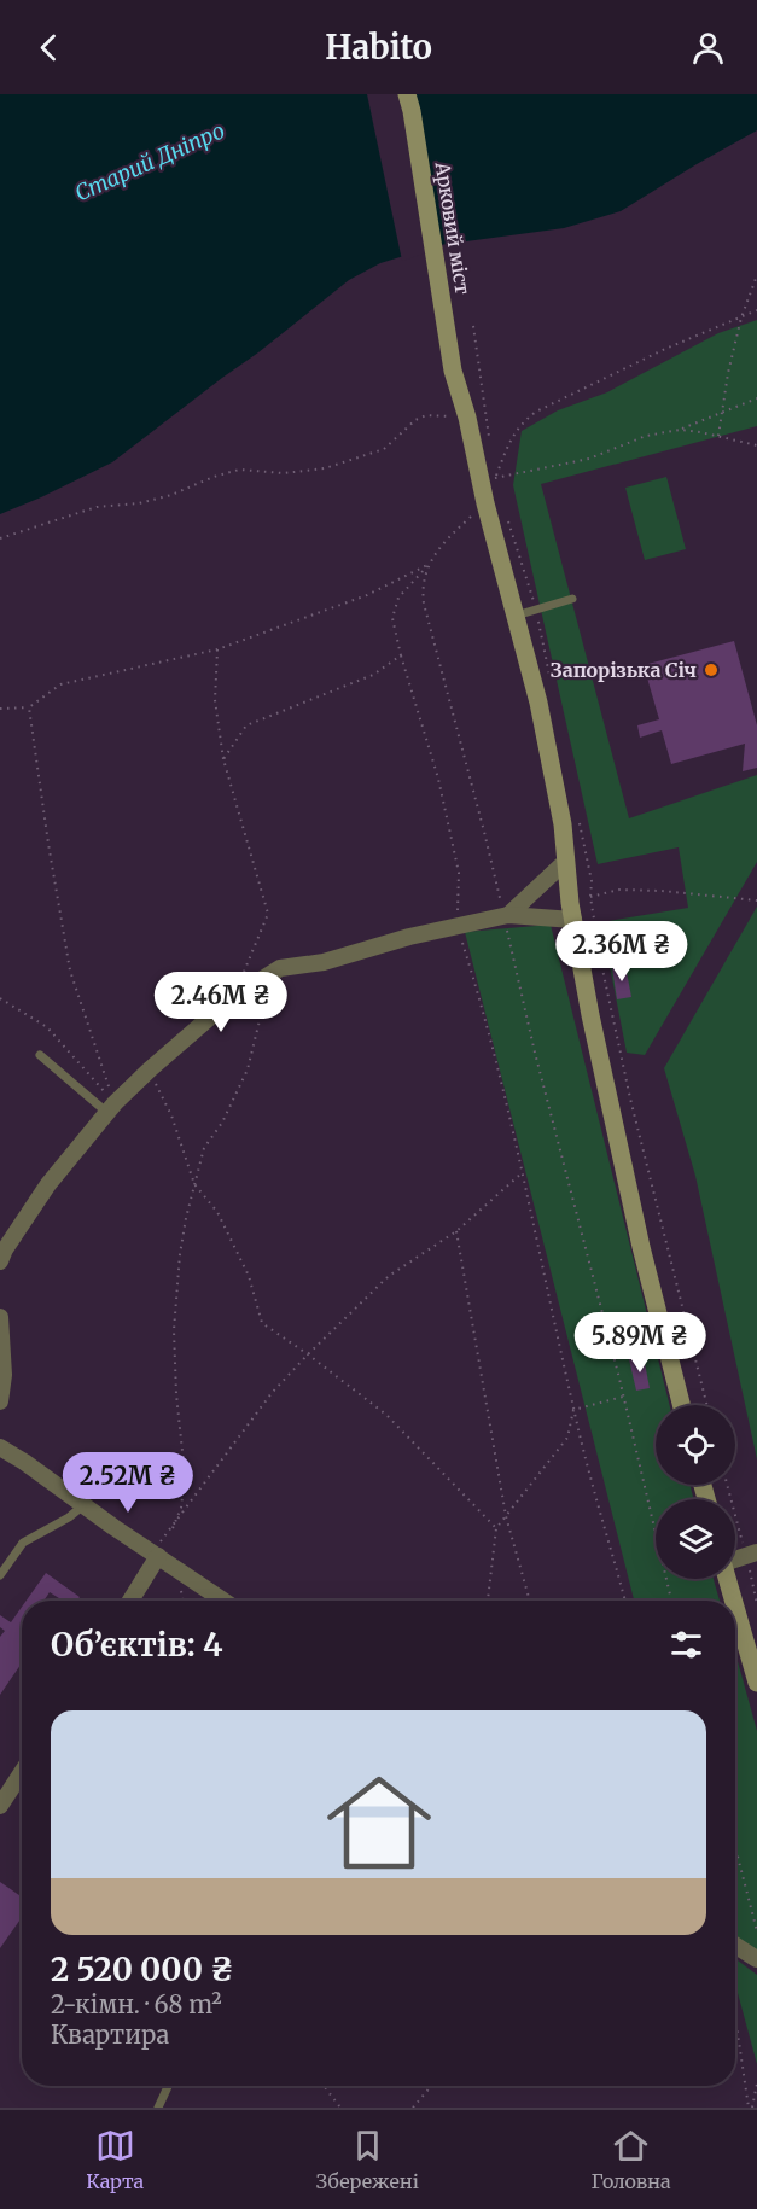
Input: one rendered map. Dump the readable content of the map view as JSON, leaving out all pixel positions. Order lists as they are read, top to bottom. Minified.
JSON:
{"streets":{"main road":["Арковий міст"]},"water":["Старий Дніпро"],"places":["Запорізька Січ"],"page":{"header":"Habito","price":["2.36M ₴","2.46M ₴","5.89M ₴","2.52M ₴"],"heading":"Об’єктів: 4","list":[{"name":"2 520 000 ₴","note":"2-кімн. · 68 m² · Квартира"}],"tabs":["Карта","Збережені","Головна"]}}
